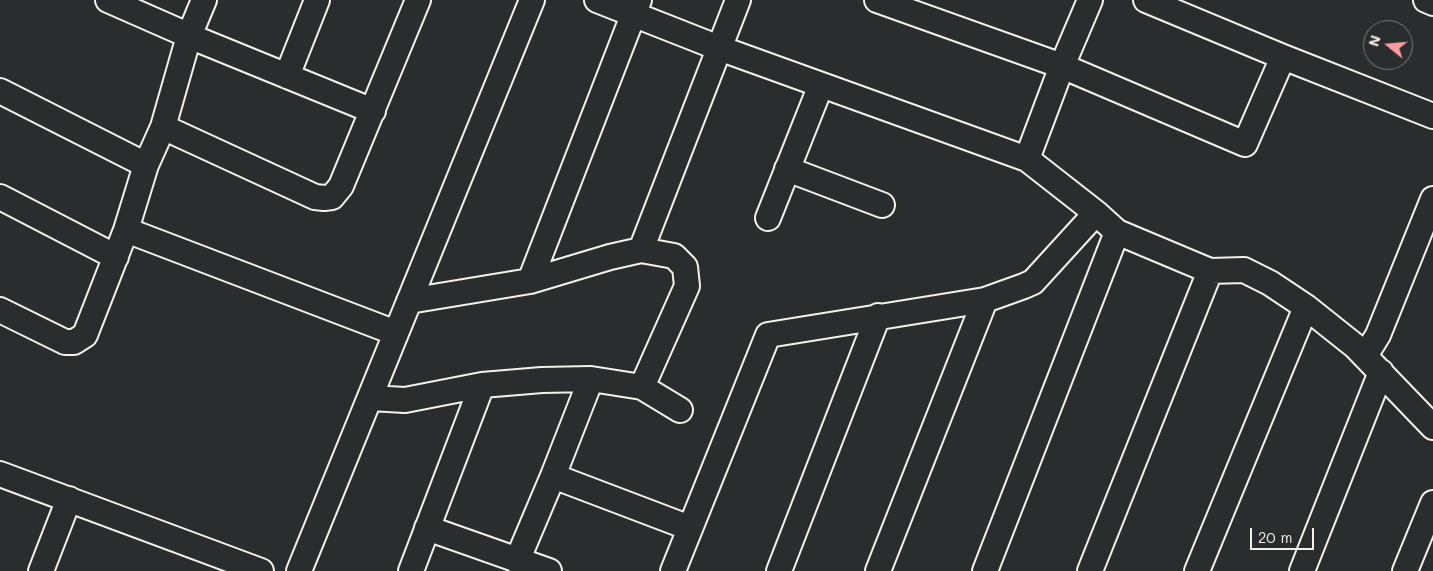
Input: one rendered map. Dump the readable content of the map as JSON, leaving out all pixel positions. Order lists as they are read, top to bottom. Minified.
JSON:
{"scale_bar":"20 m","north":"left"}
